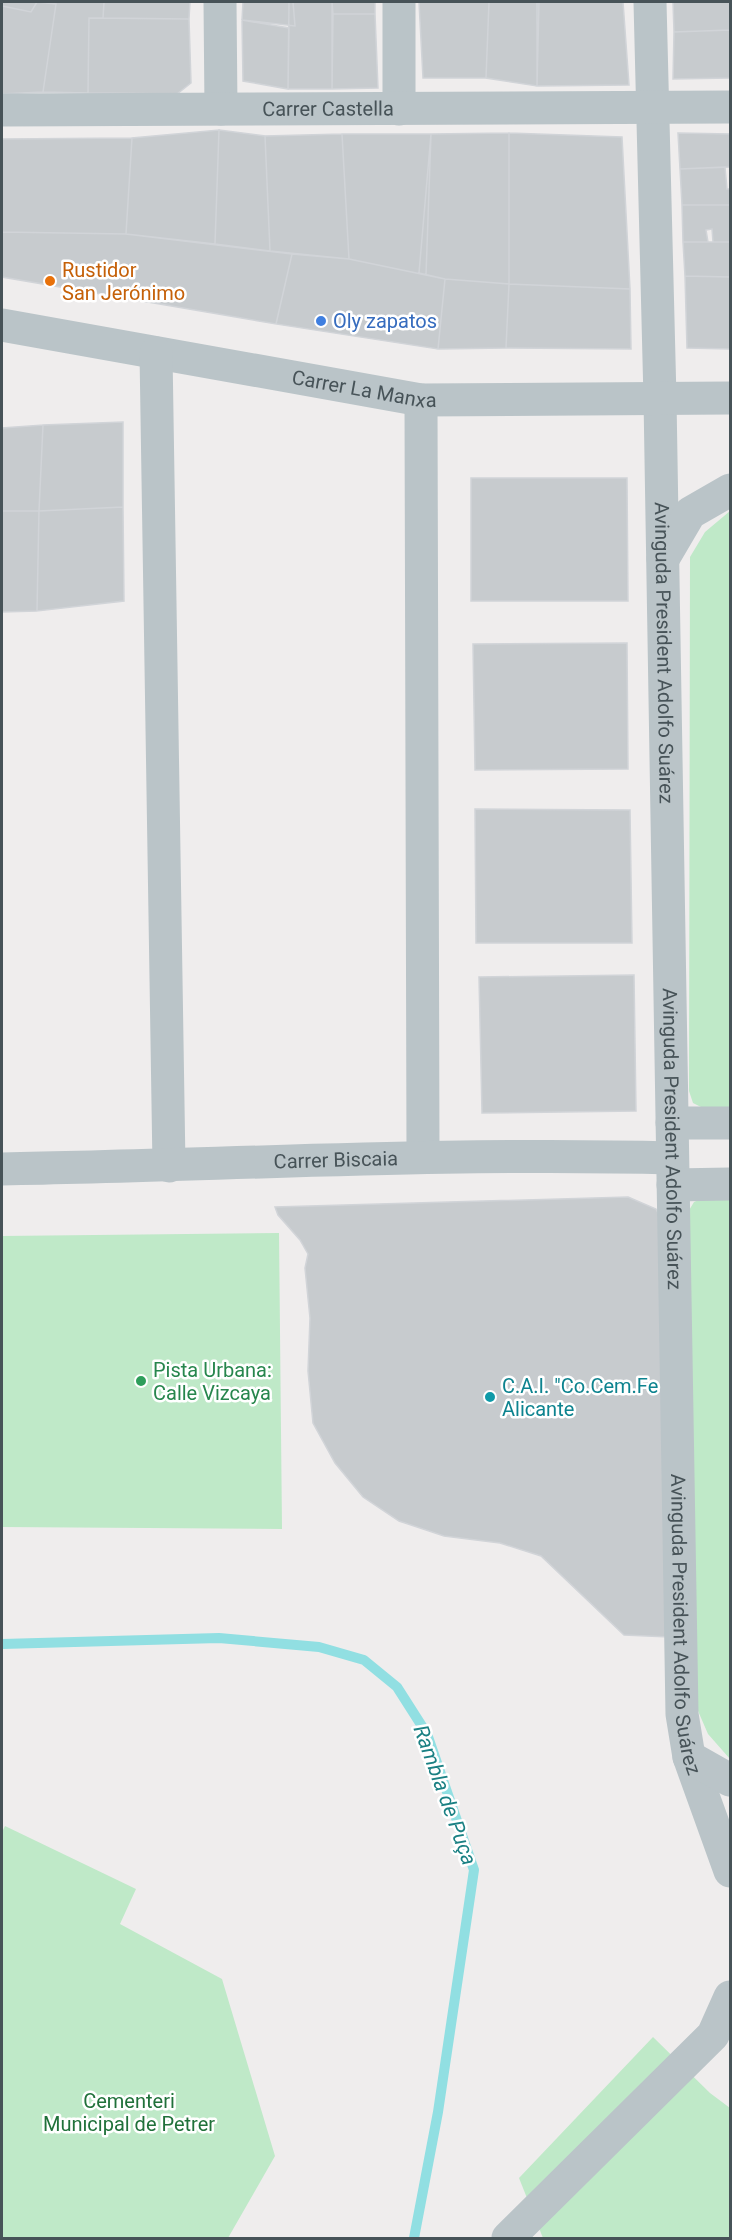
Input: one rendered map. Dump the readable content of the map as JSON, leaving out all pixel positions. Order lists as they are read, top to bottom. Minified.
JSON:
{"streets":{"street":["Carrer Castella","Carrer La Manxa","Avinguda President Adolfo Suárez","Carrer Biscaia"]},"crossings":[["Carrer La Manxa","Avinguda President Adolfo Suárez"],["Avinguda President Adolfo Suárez","Carrer Biscaia"]],"water":["Rambla de Puça"],"parks":["Cementeri Municipal de Petrer"],"places":["Rustidor San Jerónimo","Oly zapatos","Pista Urbana: Calle Vizcaya","C.A.I. \"Co.Cem.Fe Alicante"]}
